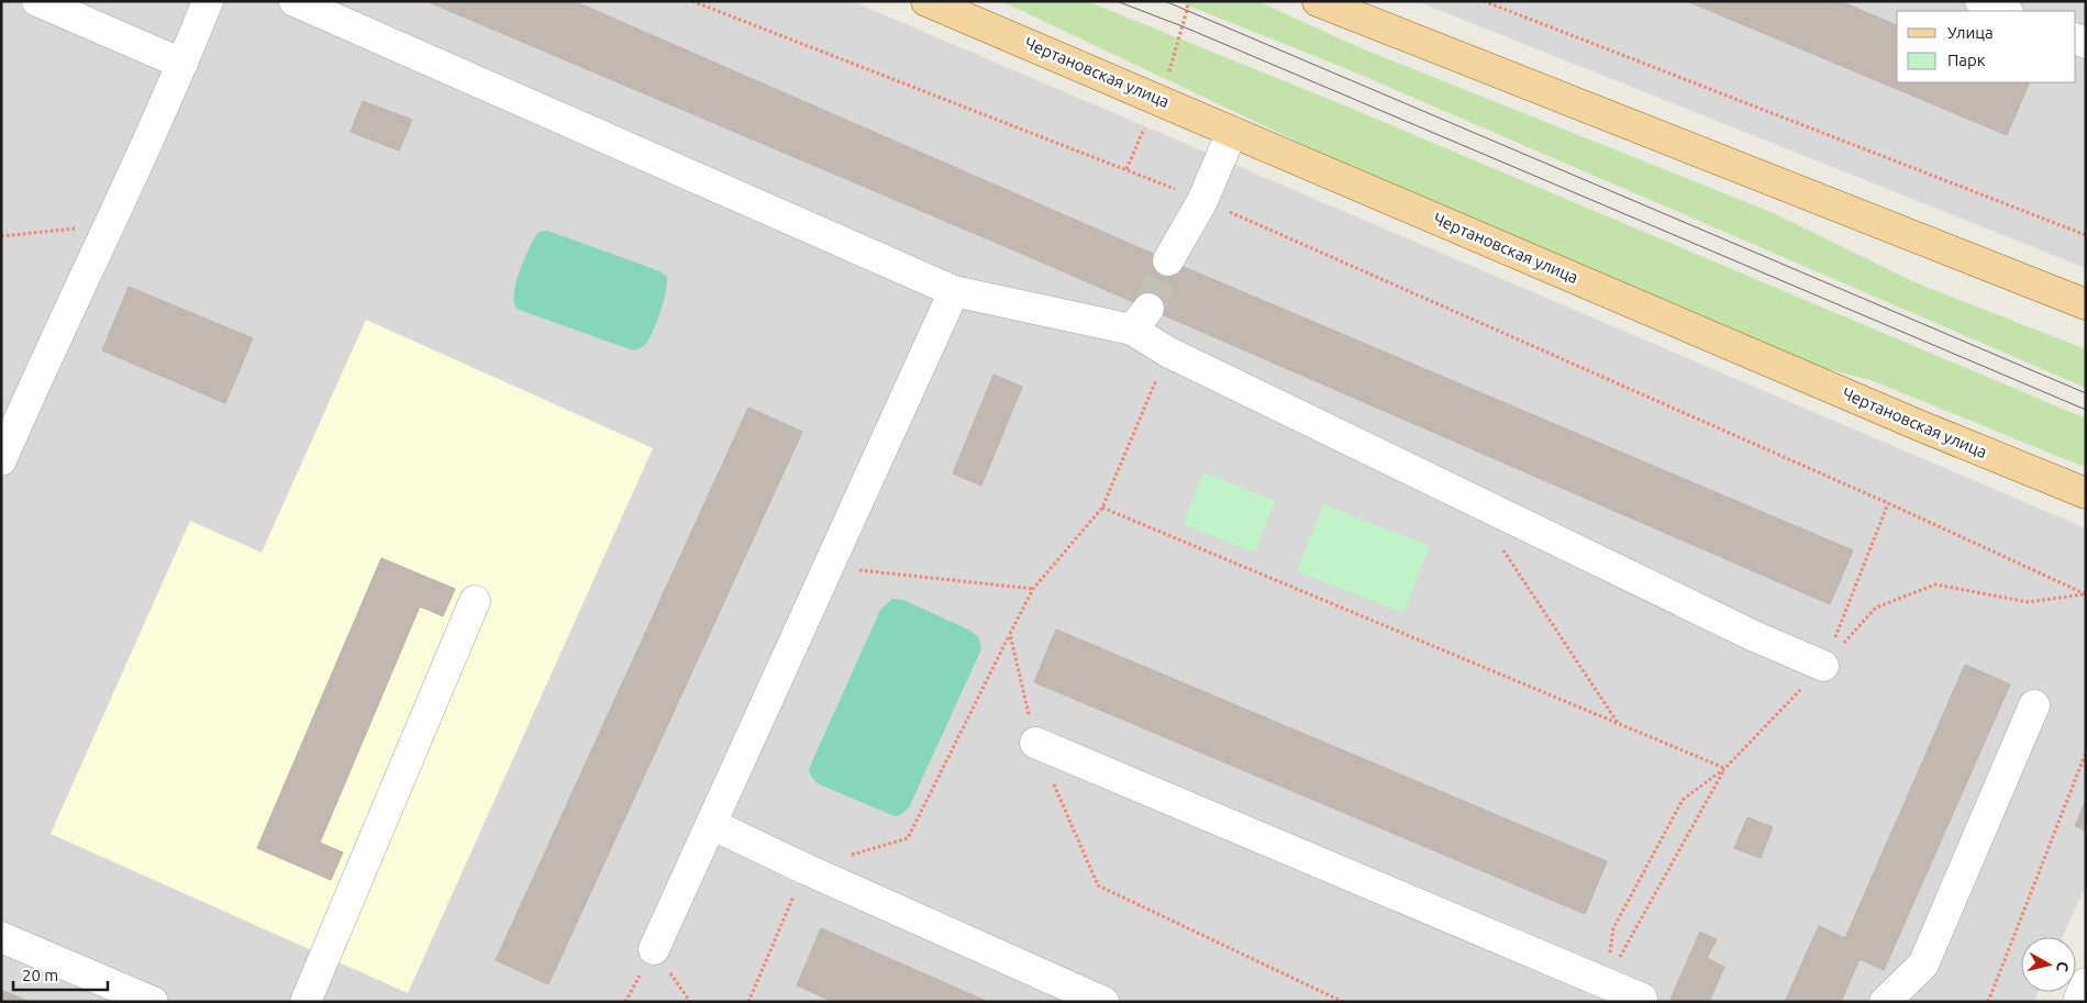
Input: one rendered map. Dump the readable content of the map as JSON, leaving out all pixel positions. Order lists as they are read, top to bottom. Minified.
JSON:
{"streets":{"main road":["Чертановская улица"]},"legend":["Улица","Парк"],"scale_bar":"20 m","north":"right"}
